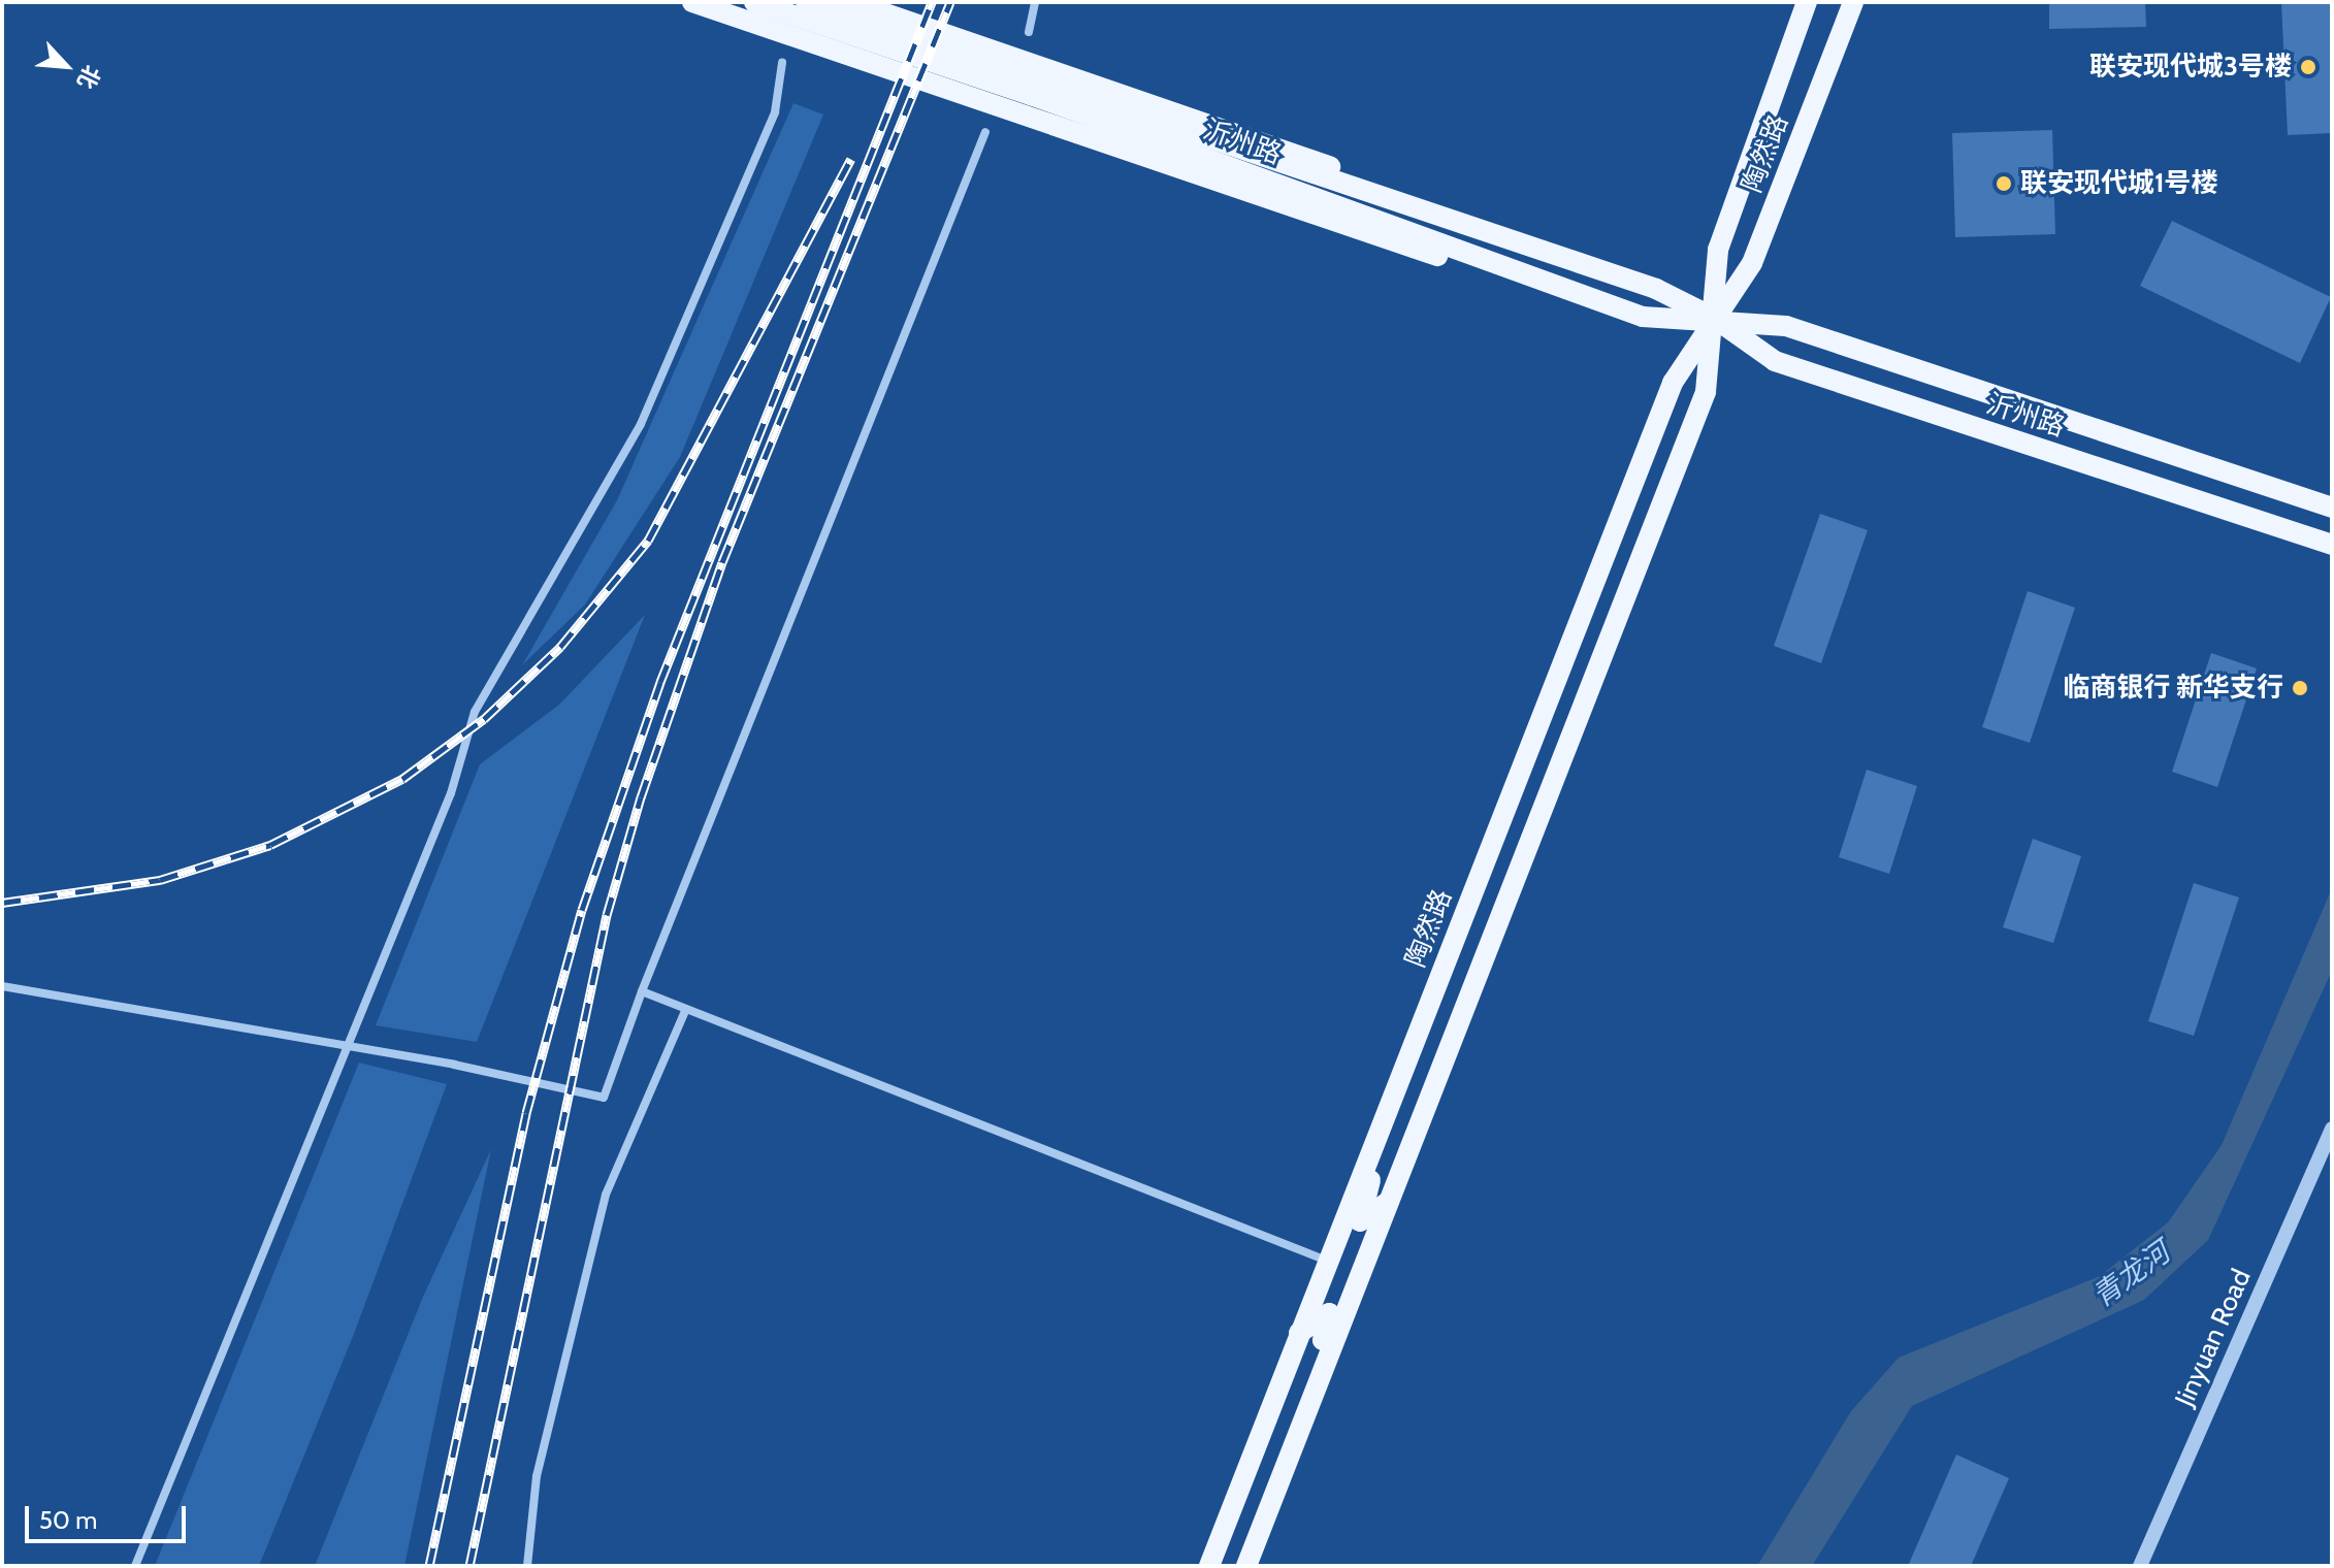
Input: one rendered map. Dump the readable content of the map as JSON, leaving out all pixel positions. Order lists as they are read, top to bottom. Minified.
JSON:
{"streets":{"main road":["沂州路","陶然路"],"street":["Jinyuan Road"]},"crossings":[["沂州路","陶然路"]],"water":["青龙河"],"places":["联安现代城3号楼","联安现代城1号楼","临商银行 新华支行"],"scale_bar":"50 m","north":"bottom right"}
